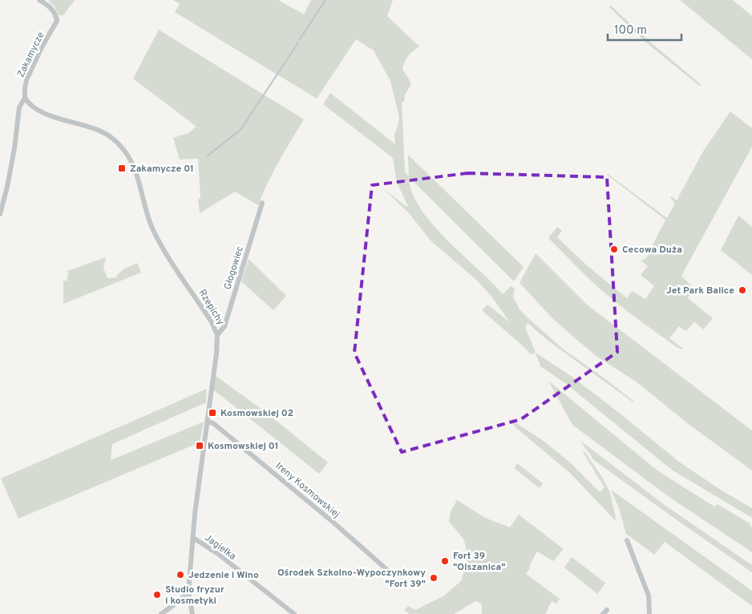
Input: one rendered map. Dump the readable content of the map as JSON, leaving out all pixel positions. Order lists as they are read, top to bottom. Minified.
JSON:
{"streets":{"street":["Zakamycze","Głogowiec","Rzepichy","Ireny Kosmowskiej","Jagiełka"]},"crossings":[["Zakamycze","Rzepichy"],["Głogowiec","Rzepichy"],["Rzepichy","Ireny Kosmowskiej"],["Rzepichy","Jagiełka"]],"places":{"transit":["Zakamycze 01","Kosmowskiej 02","Kosmowskiej 01"],"other":["Cecowa Duża","Jet Park Balice","Fort 39 \"Olszanica\"","Jedzenie i Wino","Ośrodek Szkolno-Wypoczynkowy \"Fort 39\"","Studio fryzur i kosmetyki"]},"scale_bar":"100 m"}
